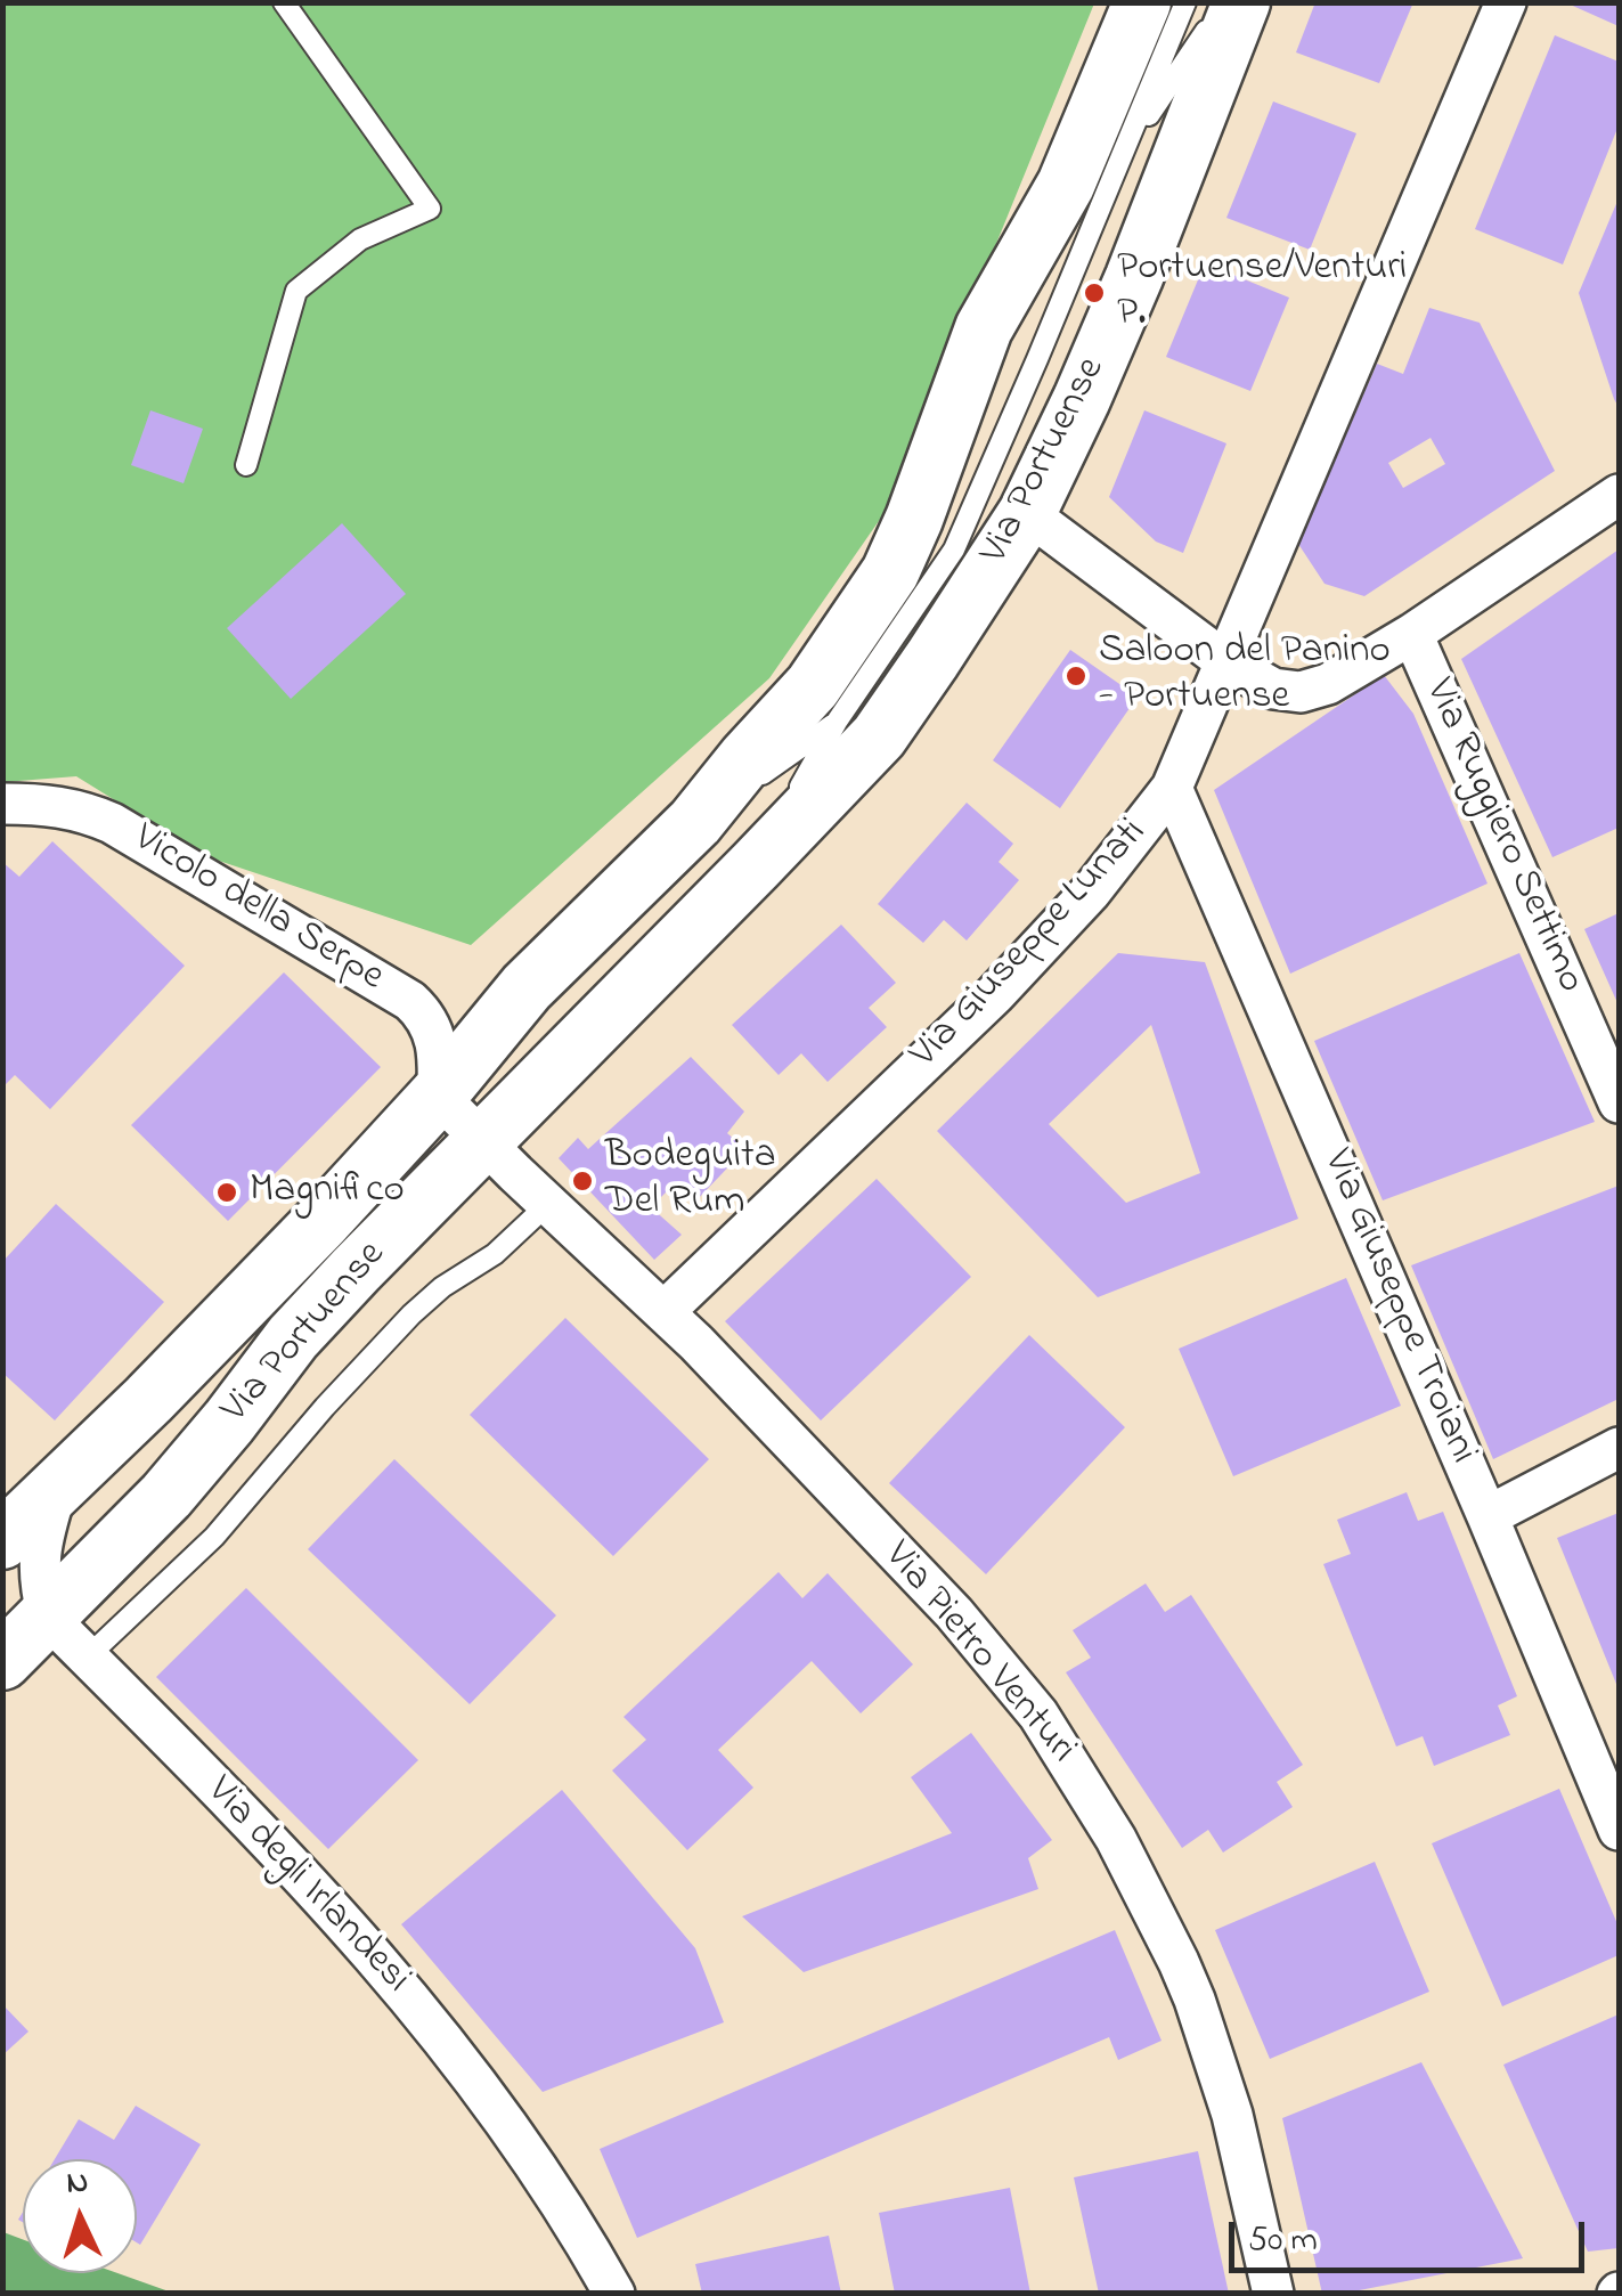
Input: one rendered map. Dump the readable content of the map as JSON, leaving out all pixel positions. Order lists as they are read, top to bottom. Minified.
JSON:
{"streets":{"main road":["Via Portuense"],"street":["Via Ruggiero Settimo","Vicolo della Serpe","Via Giuseppe Lunati","Via Giuseppe Troiani","Via Pietro Venturi","Via degli Irlandesi"]},"crossings":[["Via Portuense","Vicolo della Serpe"],["Via Portuense","Via Pietro Venturi"],["Via Portuense","Via degli Irlandesi"],["Vicolo della Serpe","Via Pietro Venturi"],["Via Giuseppe Lunati","Via Giuseppe Troiani"],["Via Giuseppe Lunati","Via Pietro Venturi"]],"places":["Portuense/Venturi P.","Saloon del Panino - Portuense","Bodeguita Del Rum","Magnifico"],"scale_bar":"50 m","north":"top"}
